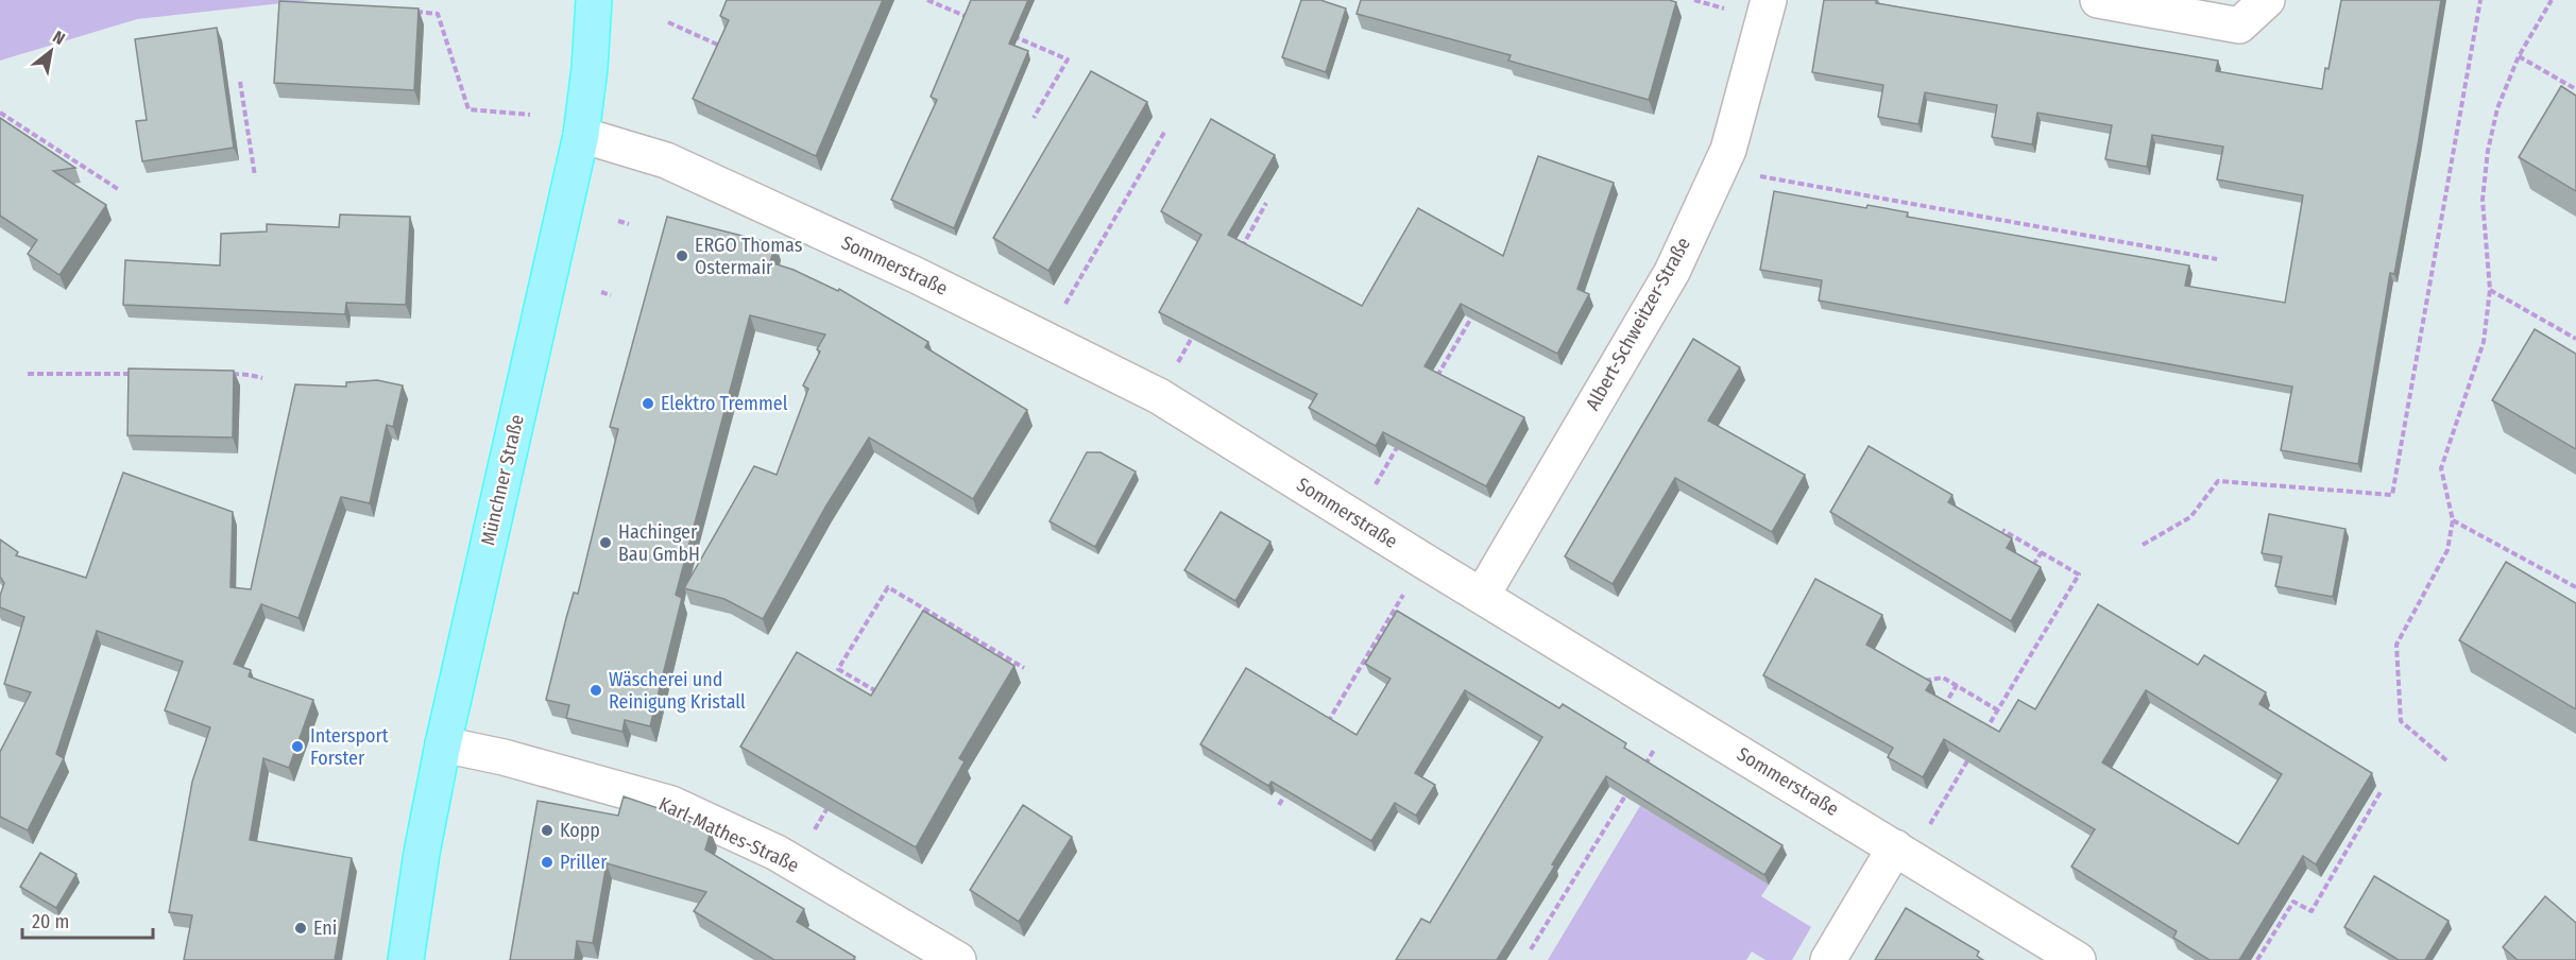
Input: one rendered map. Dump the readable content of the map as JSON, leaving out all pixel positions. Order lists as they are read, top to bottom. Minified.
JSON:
{"streets":{"main road":["Münchner Straße"],"street":["Sommerstraße","Albert-Schweitzer-Straße","Karl-Mathes-Straße"]},"crossings":[["Sommerstraße","Albert-Schweitzer-Straße"],["Sommerstraße","Münchner Straße"],["Münchner Straße","Karl-Mathes-Straße"]],"places":["ERGO Thomas Ostermair","Elektro Tremmel","Hachinger Bau GmbH","Wäscherei und Reinigung Kristall","Intersport Forster","Kopp","Priller","Eni"],"scale_bar":"20 m","north":"top right"}
